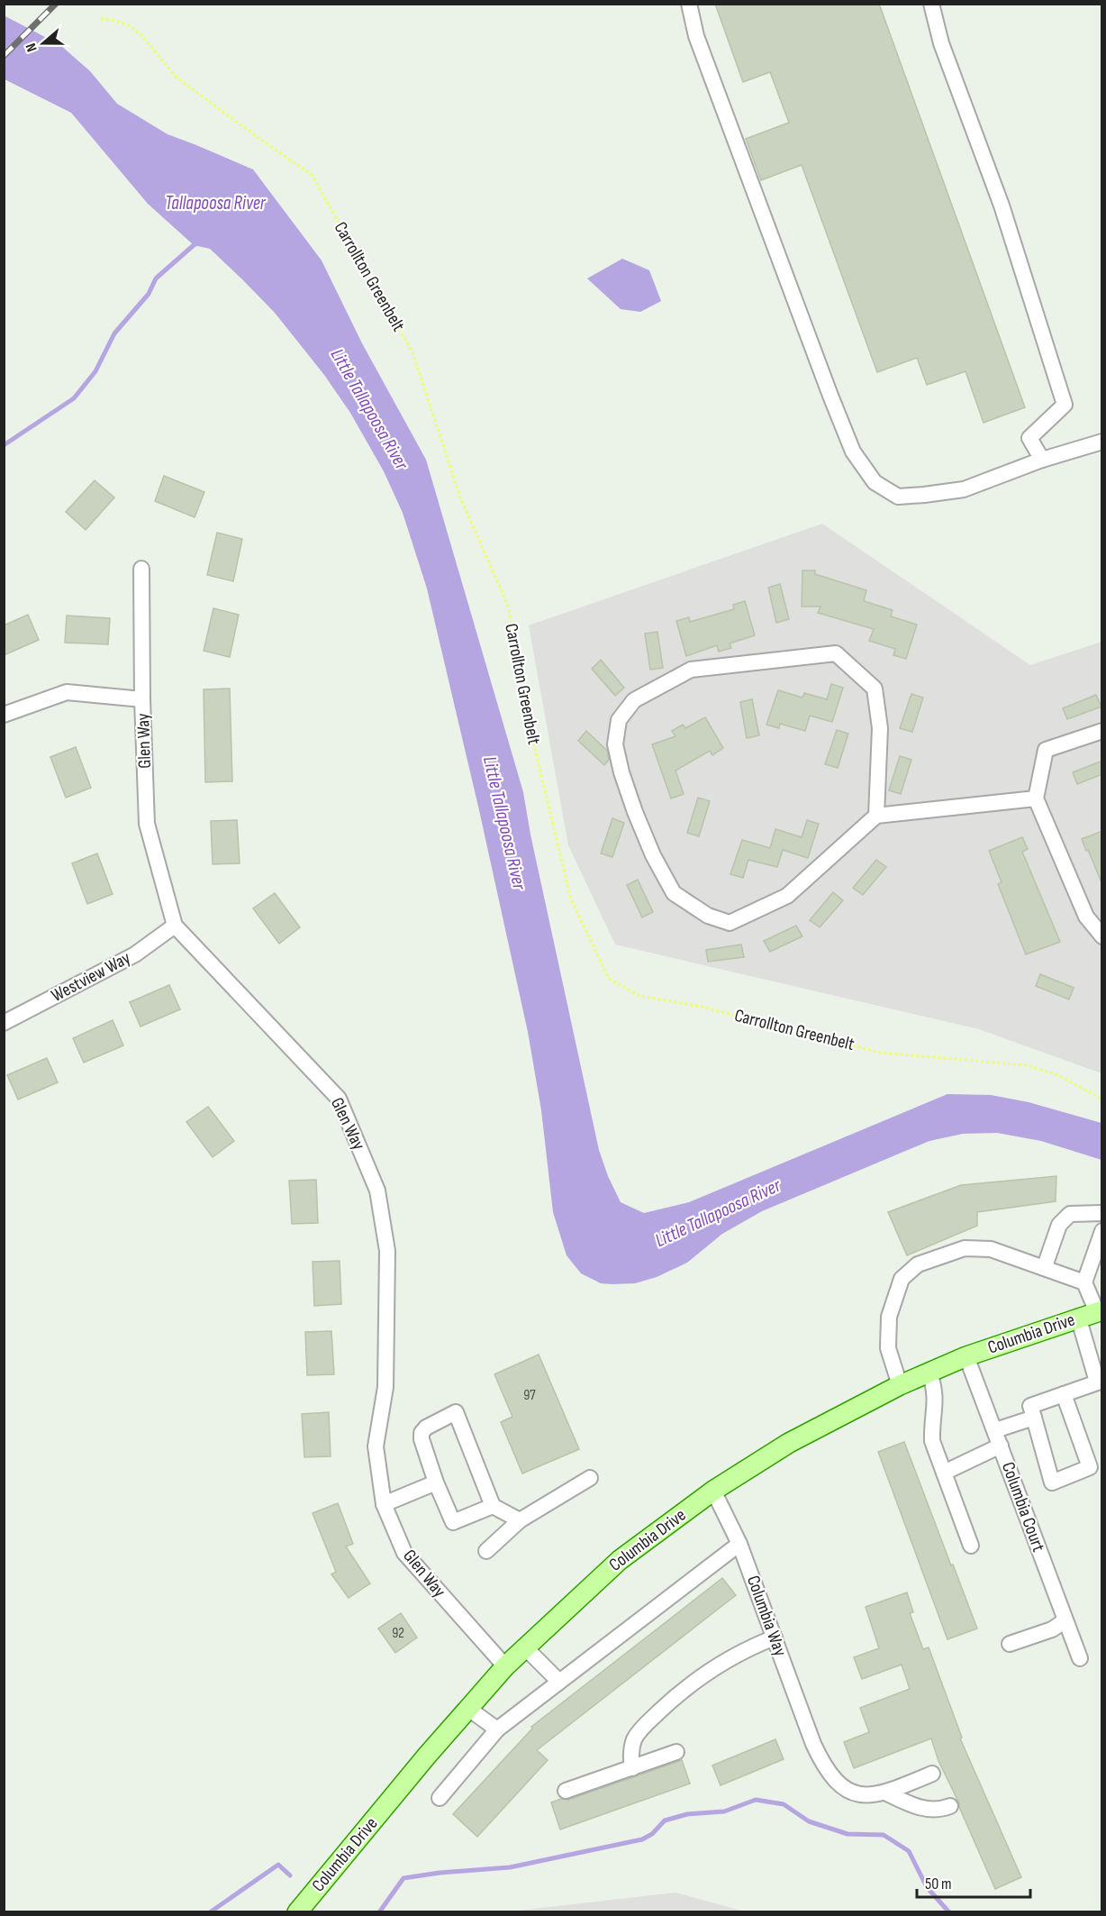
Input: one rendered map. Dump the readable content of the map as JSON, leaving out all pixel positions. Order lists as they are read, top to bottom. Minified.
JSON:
{"streets":{"main road":["Columbia Drive"],"street":["Glen Way","Westview Way","Columbia Court","Columbia Way"],"path":["Carrollton Greenbelt"]},"crossings":[["Glen Way","Westview Way"],["Glen Way","Columbia Drive"],["Columbia Drive","Columbia Court"],["Columbia Drive","Columbia Way"]],"water":["Tallapoosa River","Little Tallapoosa River"],"house_numbers":["97","92"],"scale_bar":"50 m","north":"left"}
